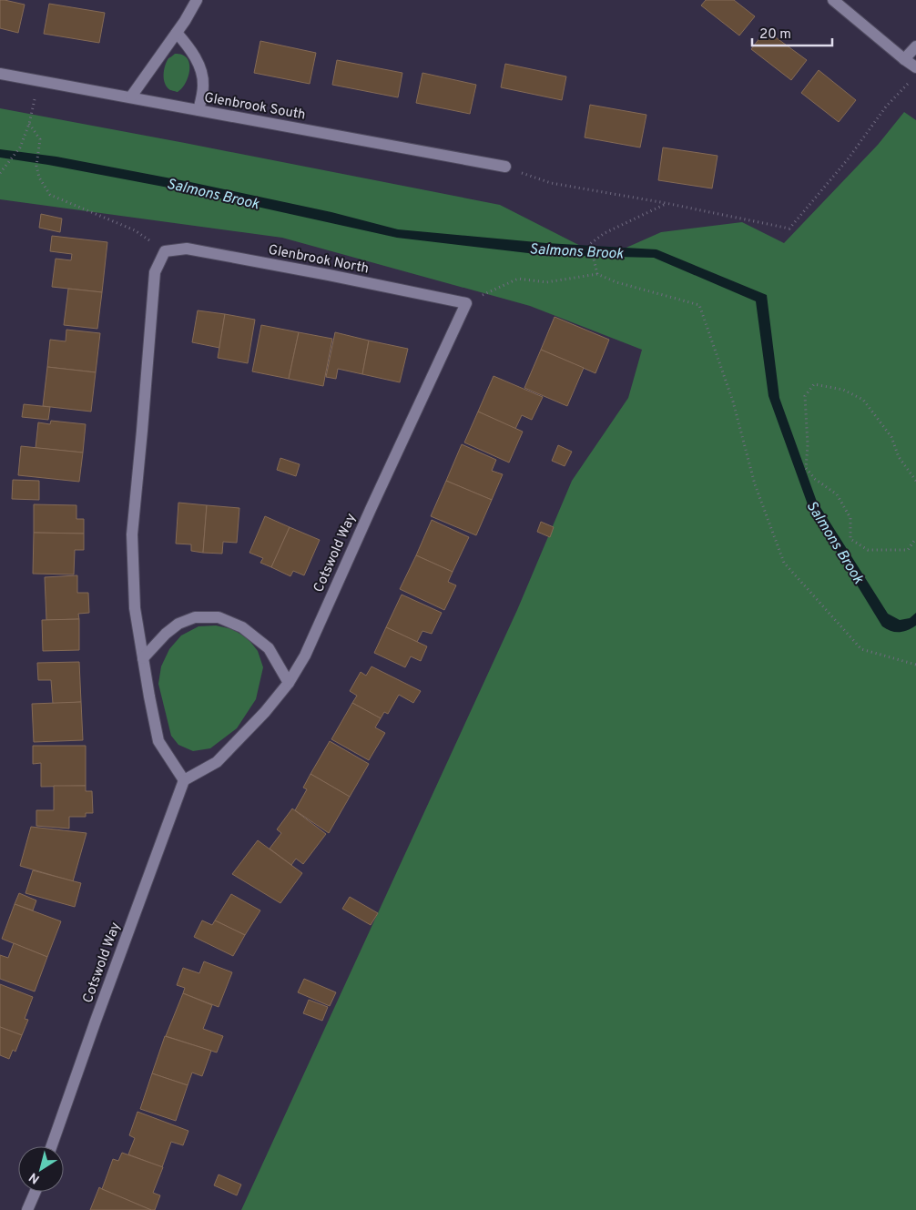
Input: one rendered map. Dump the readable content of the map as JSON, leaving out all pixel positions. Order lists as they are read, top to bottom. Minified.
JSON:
{"streets":{"street":["Glenbrook South","Glenbrook North","Cotswold Way"]},"crossings":[["Glenbrook North","Cotswold Way"]],"water":["Salmons Brook"],"scale_bar":"20 m","north":"bottom left"}
